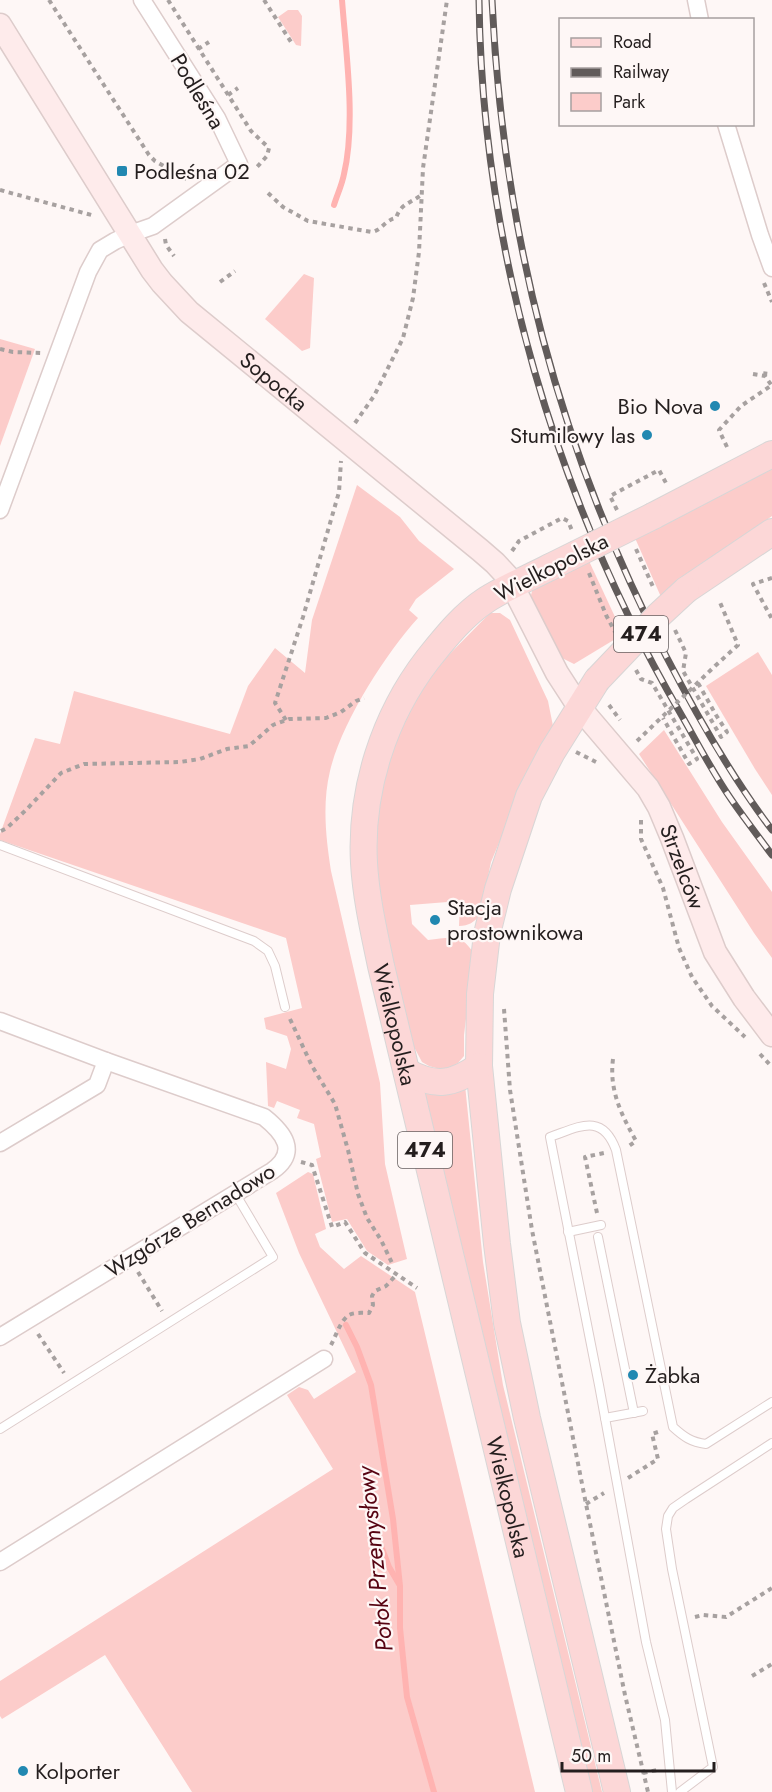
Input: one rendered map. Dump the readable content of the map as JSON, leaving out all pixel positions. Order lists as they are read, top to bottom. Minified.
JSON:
{"streets":{"main road":["Sopocka","Wielkopolska","474","Strzelców"],"street":["Podleśna","Wzgórze Bernadowo"]},"crossings":[["Podleśna","Sopocka"],["Sopocka","Wielkopolska"],["Sopocka","Strzelców"],["Wielkopolska","Strzelców"]],"water":["Potok Przemysłowy"],"places":{"transit":["Podleśna 02"],"other":["Bio Nova","Stumilowy las","Stacja prostownikowa","Żabka","Kolporter"]},"legend":["Road","Railway","Park"],"scale_bar":"50 m"}
